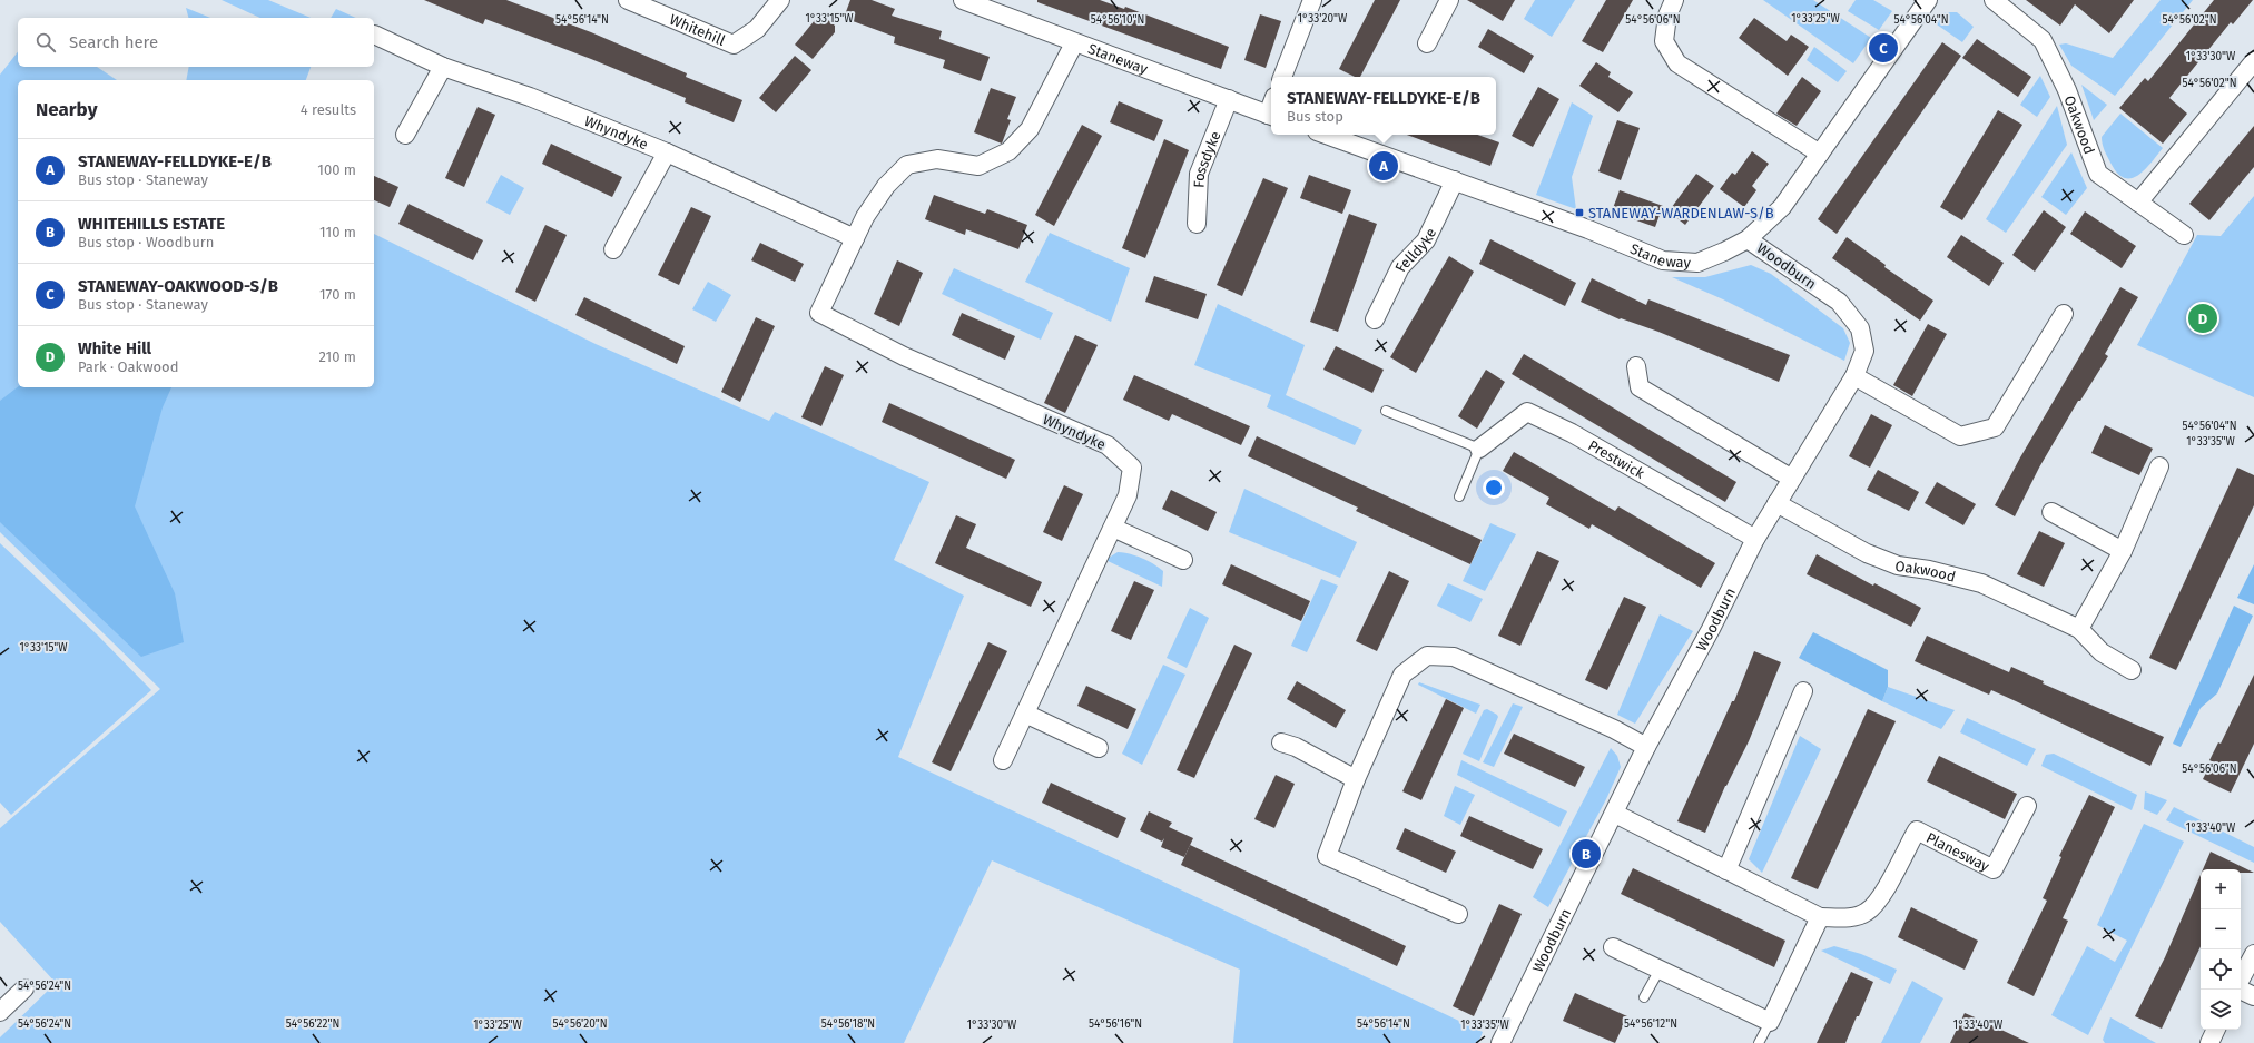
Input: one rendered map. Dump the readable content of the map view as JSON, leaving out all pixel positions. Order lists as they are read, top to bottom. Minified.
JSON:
{"streets":{"street":["Whitehill","Staneway","Oakwood","Whyndyke","Fossdyke","Felldyke","Woodburn","Prestwick","Planesway"]},"crossings":[["Staneway","Whyndyke"],["Staneway","Fossdyke"],["Staneway","Felldyke"],["Staneway","Woodburn"],["Oakwood","Woodburn"],["Woodburn","Prestwick"],["Woodburn","Planesway"]],"places":{"transit":["STANEWAY-WARDENLAW-S/B"]},"page":{"search":"Search here","pins":["C","A","D","B"],"popup":["STANEWAY-FELLDYKE-E/B","Bus stop"],"heading":["Nearby","4 results"],"list":[{"mark":"A","name":"STANEWAY-FELLDYKE-E/B","note":"Bus stop · Staneway","value":"100 m"},{"mark":"B","name":"WHITEHILLS ESTATE","note":"Bus stop · Woodburn","value":"110 m"},{"mark":"C","name":"STANEWAY-OAKWOOD-S/B","note":"Bus stop · Staneway","value":"170 m"},{"mark":"D","name":"White Hill","note":"Park · Oakwood","value":"210 m"}],"map_buttons":["+","−"]},"coordinates":["1°33'15\"W","1°33'20\"W","1°33'25\"W","54°56'14\"N","54°56'10\"N","54°56'06\"N","54°56'04\"N","54°56'02\"N","1°33'30\"W","1°33'35\"W","1°33'40\"W","54°56'24\"N","54°56'22\"N","54°56'20\"N","54°56'18\"N","54°56'16\"N","54°56'12\"N"]}
